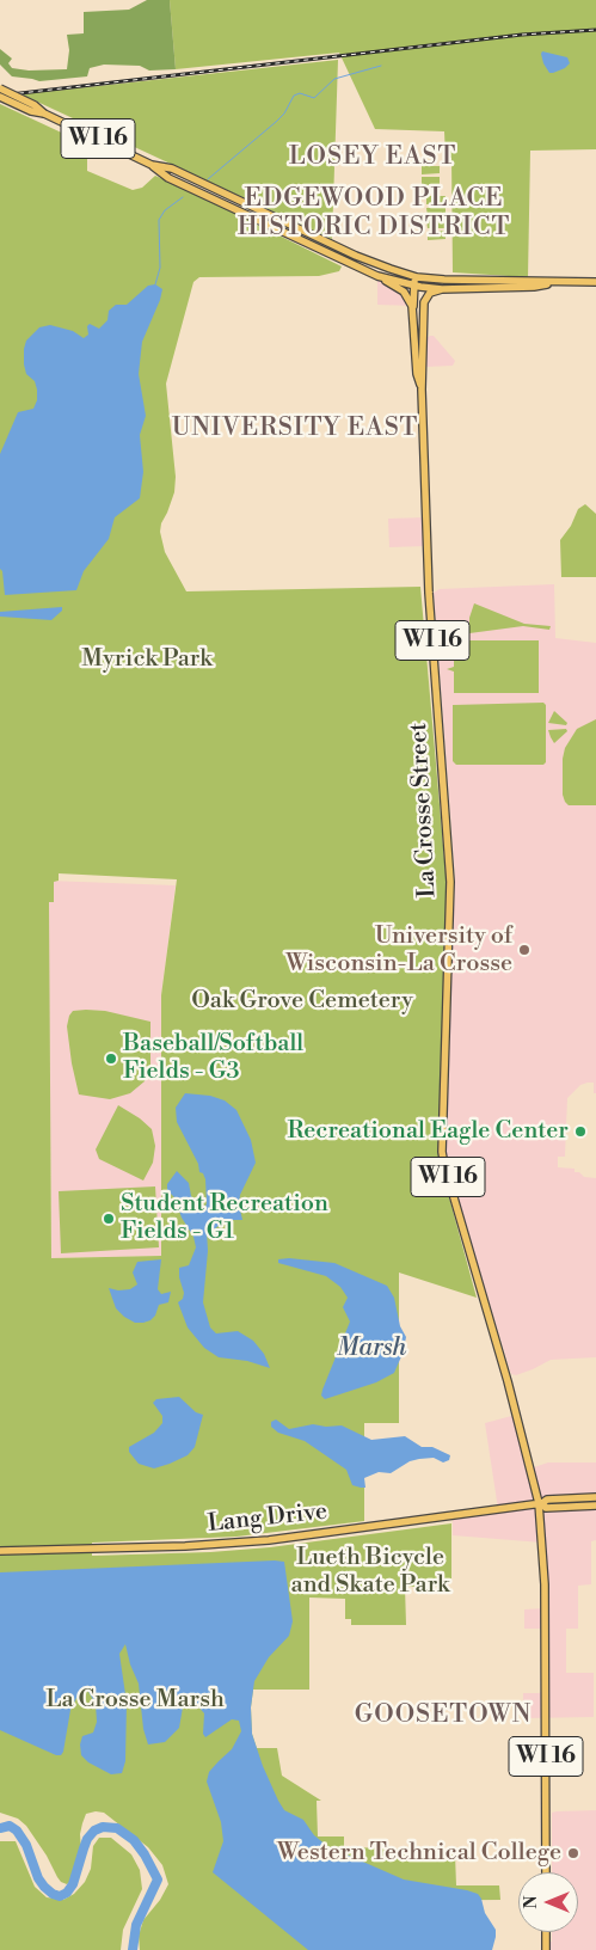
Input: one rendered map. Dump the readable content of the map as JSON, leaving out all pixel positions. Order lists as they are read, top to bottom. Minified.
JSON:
{"streets":{"main road":["WI 16","La Crosse Street","Lang Drive"]},"crossings":[["WI 16","La Crosse Street"],["WI 16","Lang Drive"],["La Crosse Street","Lang Drive"]],"districts":["LOSEY EAST","EDGEWOOD PLACE HISTORIC DISTRICT","UNIVERSITY EAST","GOOSETOWN"],"water":["Marsh"],"parks":["Myrick Park","Oak Grove Cemetery","Lueth Bicycle and Skate Park","La Crosse Marsh"],"places":["University of Wisconsin-La Crosse","Baseball/Softball Fields - G3","Recreational Eagle Center","Student Recreation Fields - G1","Western Technical College"],"north":"left"}
